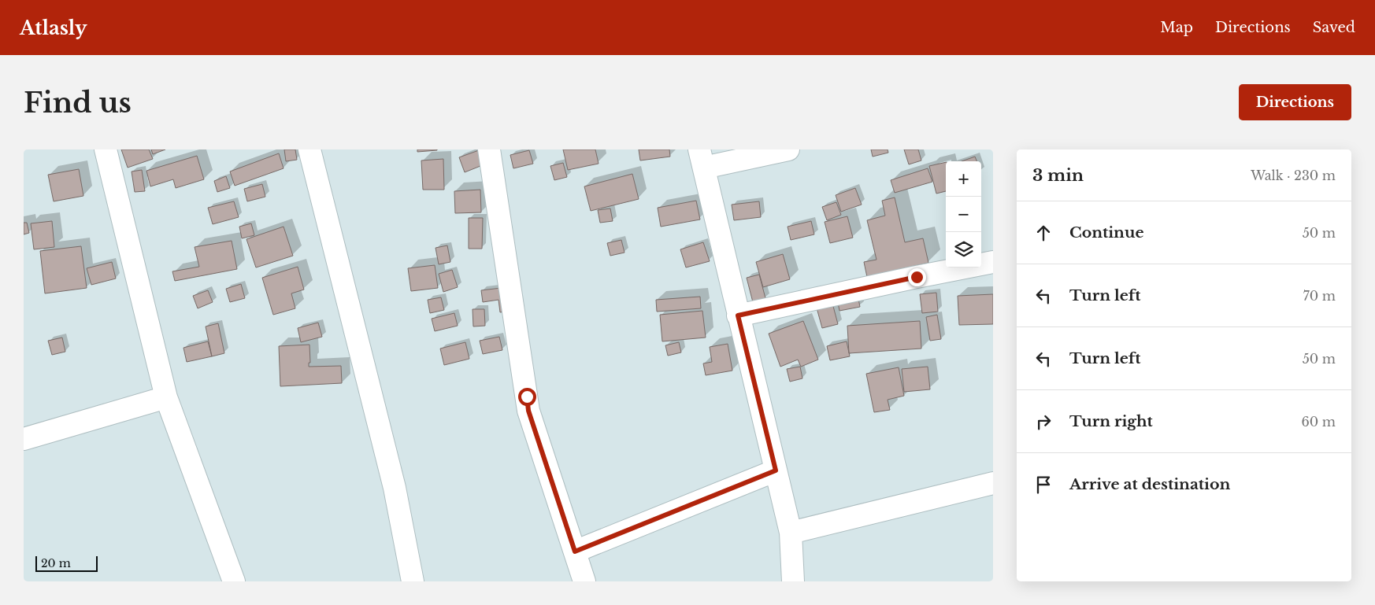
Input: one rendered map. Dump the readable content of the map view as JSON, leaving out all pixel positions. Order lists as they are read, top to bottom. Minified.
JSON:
{"scale_bar":"20 m","page":{"header":"Atlasly","nav":["Map","Directions","Saved"],"buttons":"Directions","title":"Find us","heading":["3 min","Walk · 230 m"],"map_buttons":["+","−"],"list":[["Continue","50 m"],["Turn left","70 m"],["Turn left","50 m"],["Turn right","60 m"],"Arrive at destination"],"scale":"20 m"}}
